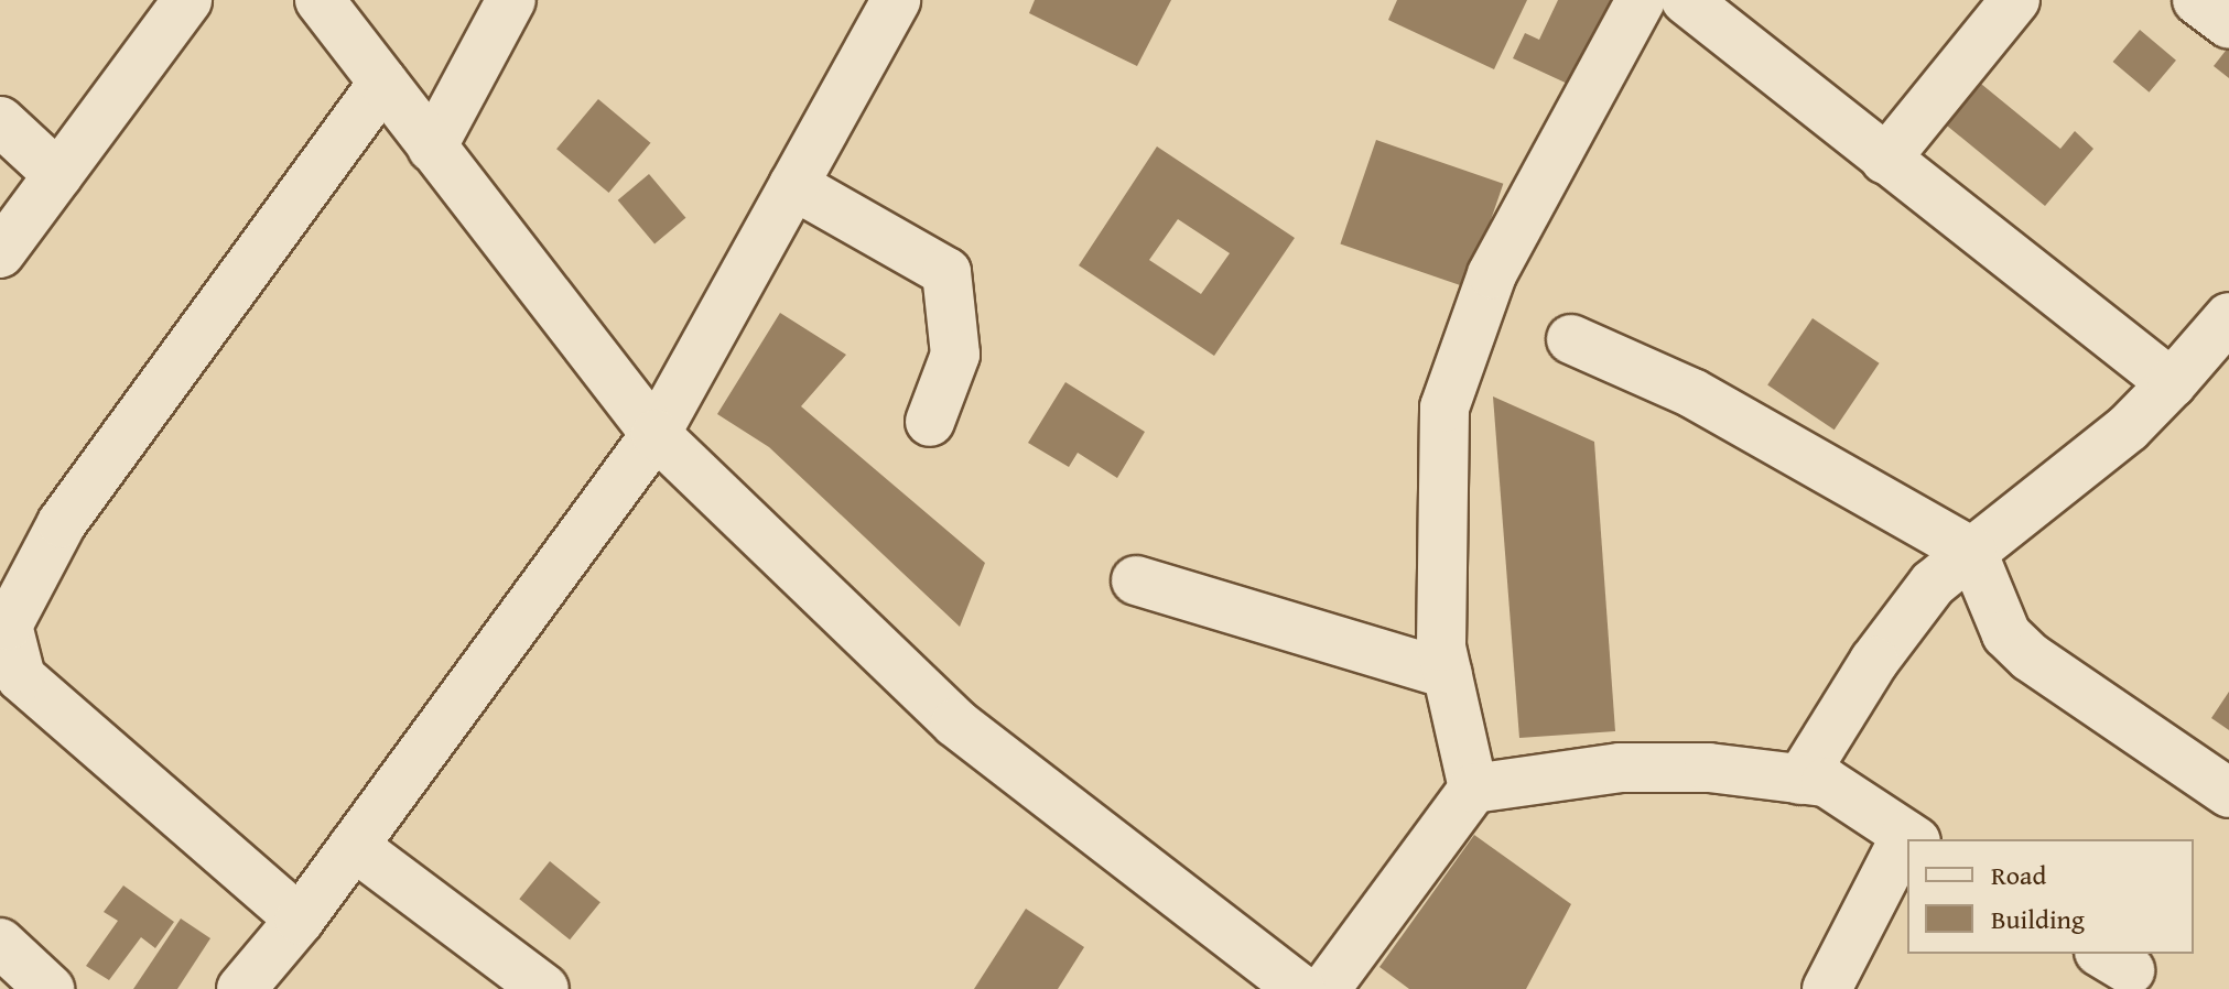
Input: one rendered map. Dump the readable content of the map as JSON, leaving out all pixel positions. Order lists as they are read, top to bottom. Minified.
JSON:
{"legend":["Road","Building"]}
